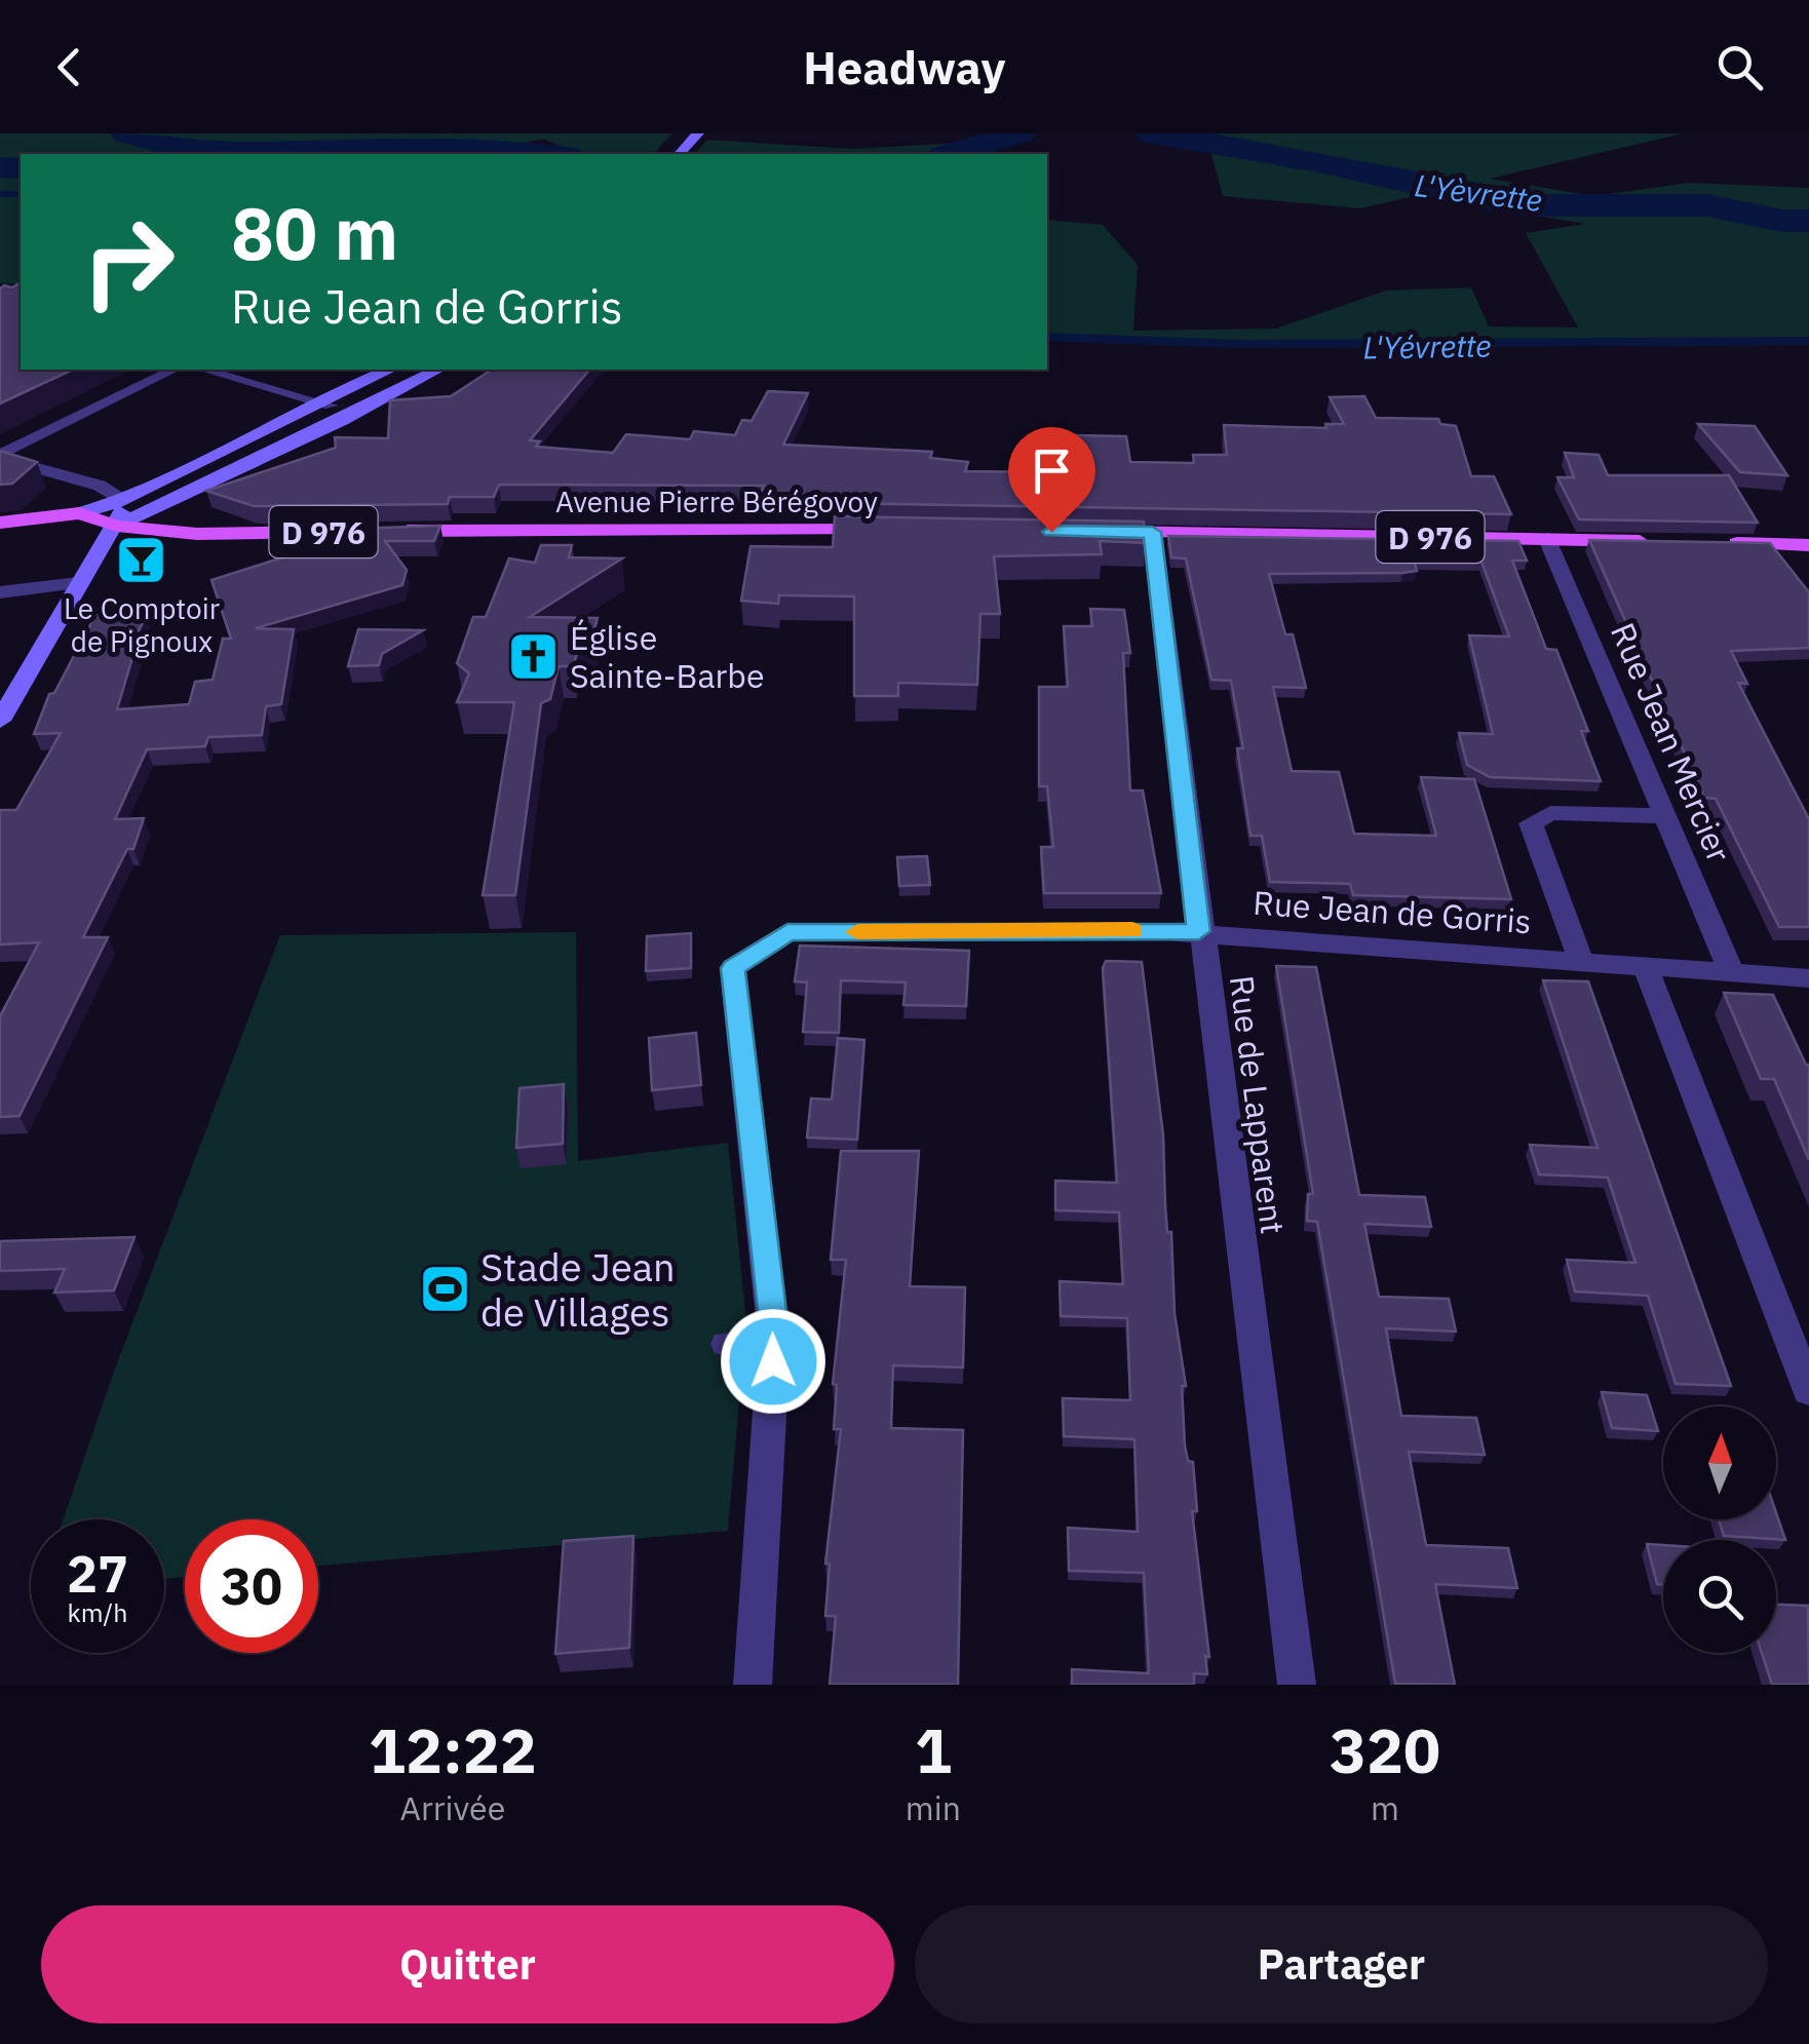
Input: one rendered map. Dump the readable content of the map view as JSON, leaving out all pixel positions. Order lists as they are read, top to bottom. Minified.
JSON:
{"streets":{"main road":["Avenue Pierre Bérégovoy","D 976"],"street":["Rue Jean Mercier","Rue Jean de Gorris","Rue de Lapparent"]},"crossings":[["D 976","Rue Jean Mercier"],["D 976","Rue de Lapparent"],["Rue Jean Mercier","Rue Jean de Gorris"],["Rue Jean de Gorris","Rue de Lapparent"]],"water":["L'Yèvrette","L'Yévrette"],"places":{"bar":["Le Comptoir de Pignoux"],"church":["Église Sainte-Barbe"],"sports":["Stade Jean de Villages"]},"north":"top","page":{"header":"Headway","turn":["80 m","Rue Jean de Gorris"],"speed":"27 km/h","limit":"30","eta":["12:22","Arrivée","1","min","320","m"],"buttons":["Quitter","Partager"]}}
